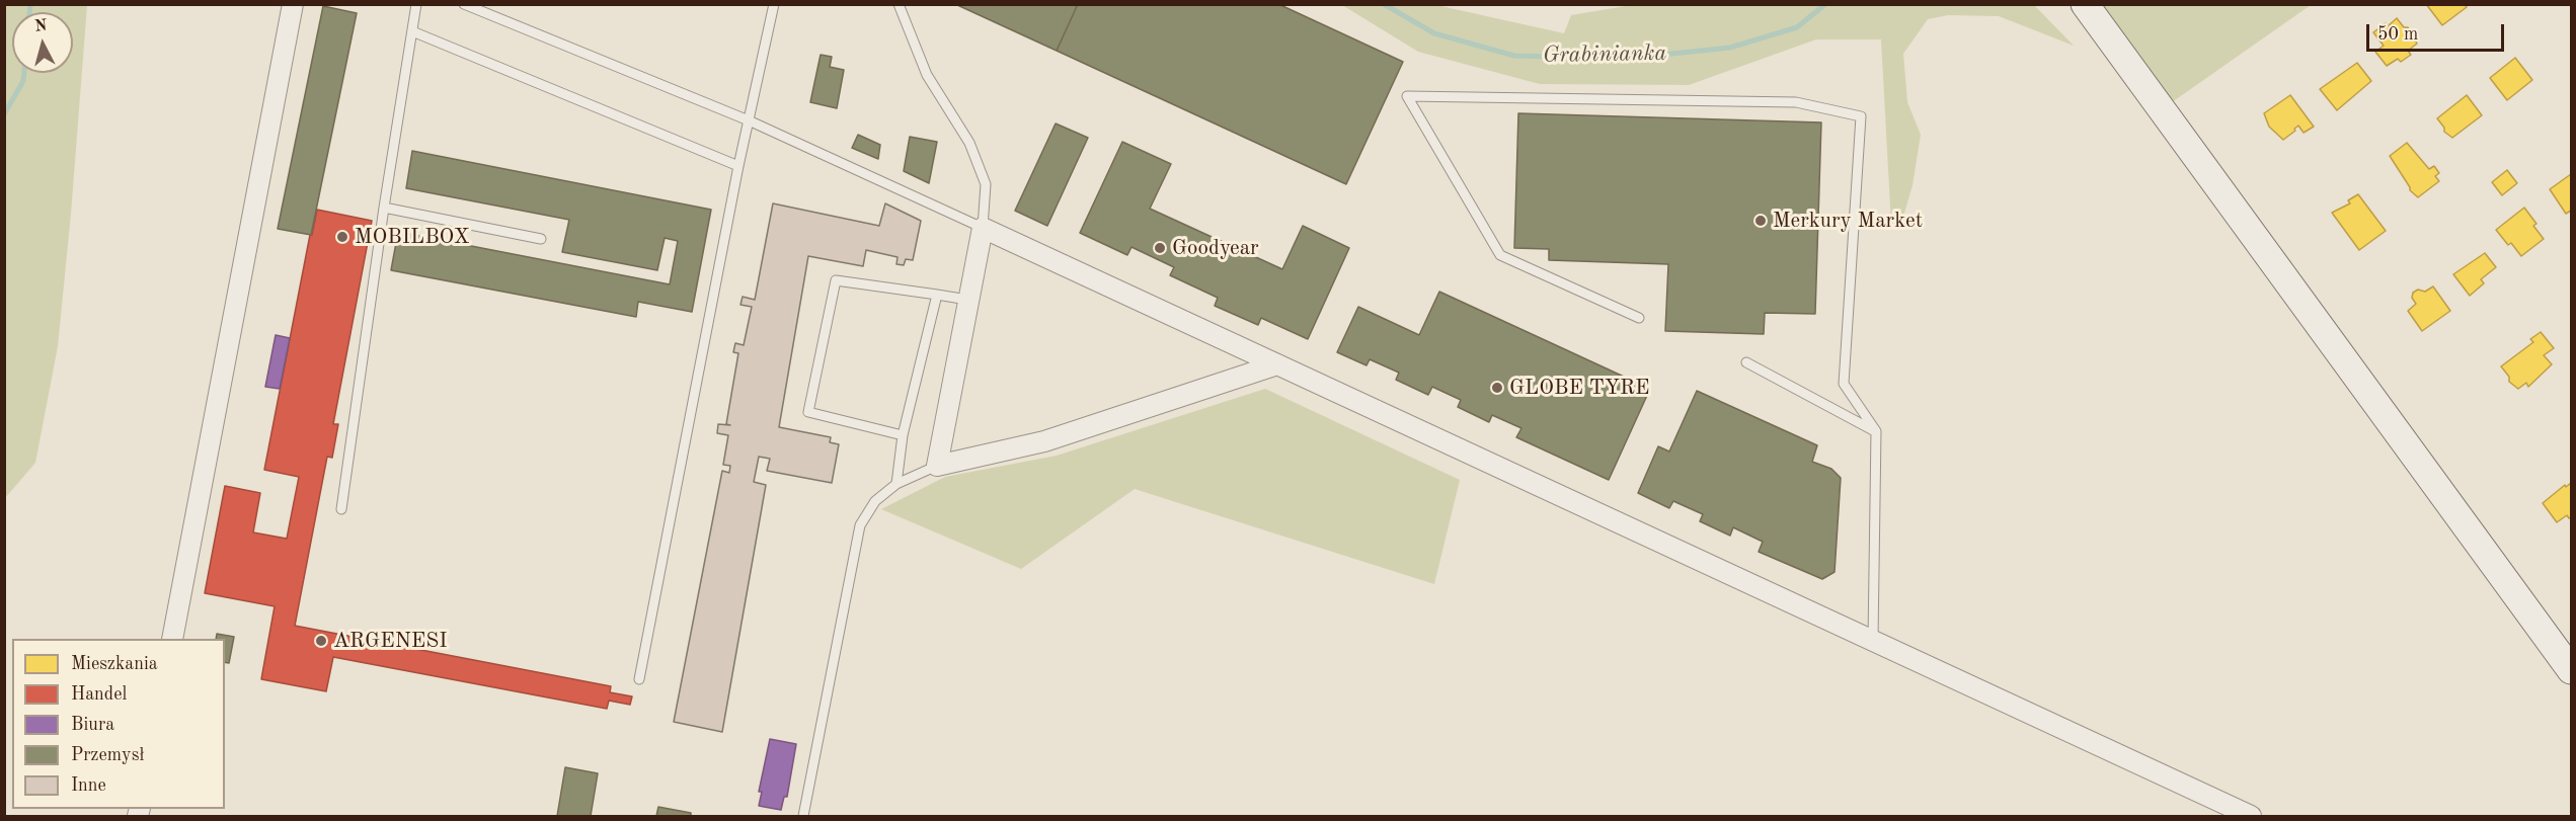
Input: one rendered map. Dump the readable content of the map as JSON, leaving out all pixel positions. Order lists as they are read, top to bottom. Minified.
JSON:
{"water":["Grabinianka"],"places":["Merkury Market","MOBILBOX","Goodyear","GLOBE TYRE","ARGENESI"],"legend":["Mieszkania","Handel","Biura","Przemysł","Inne"],"scale_bar":"50 m","north":"top"}
